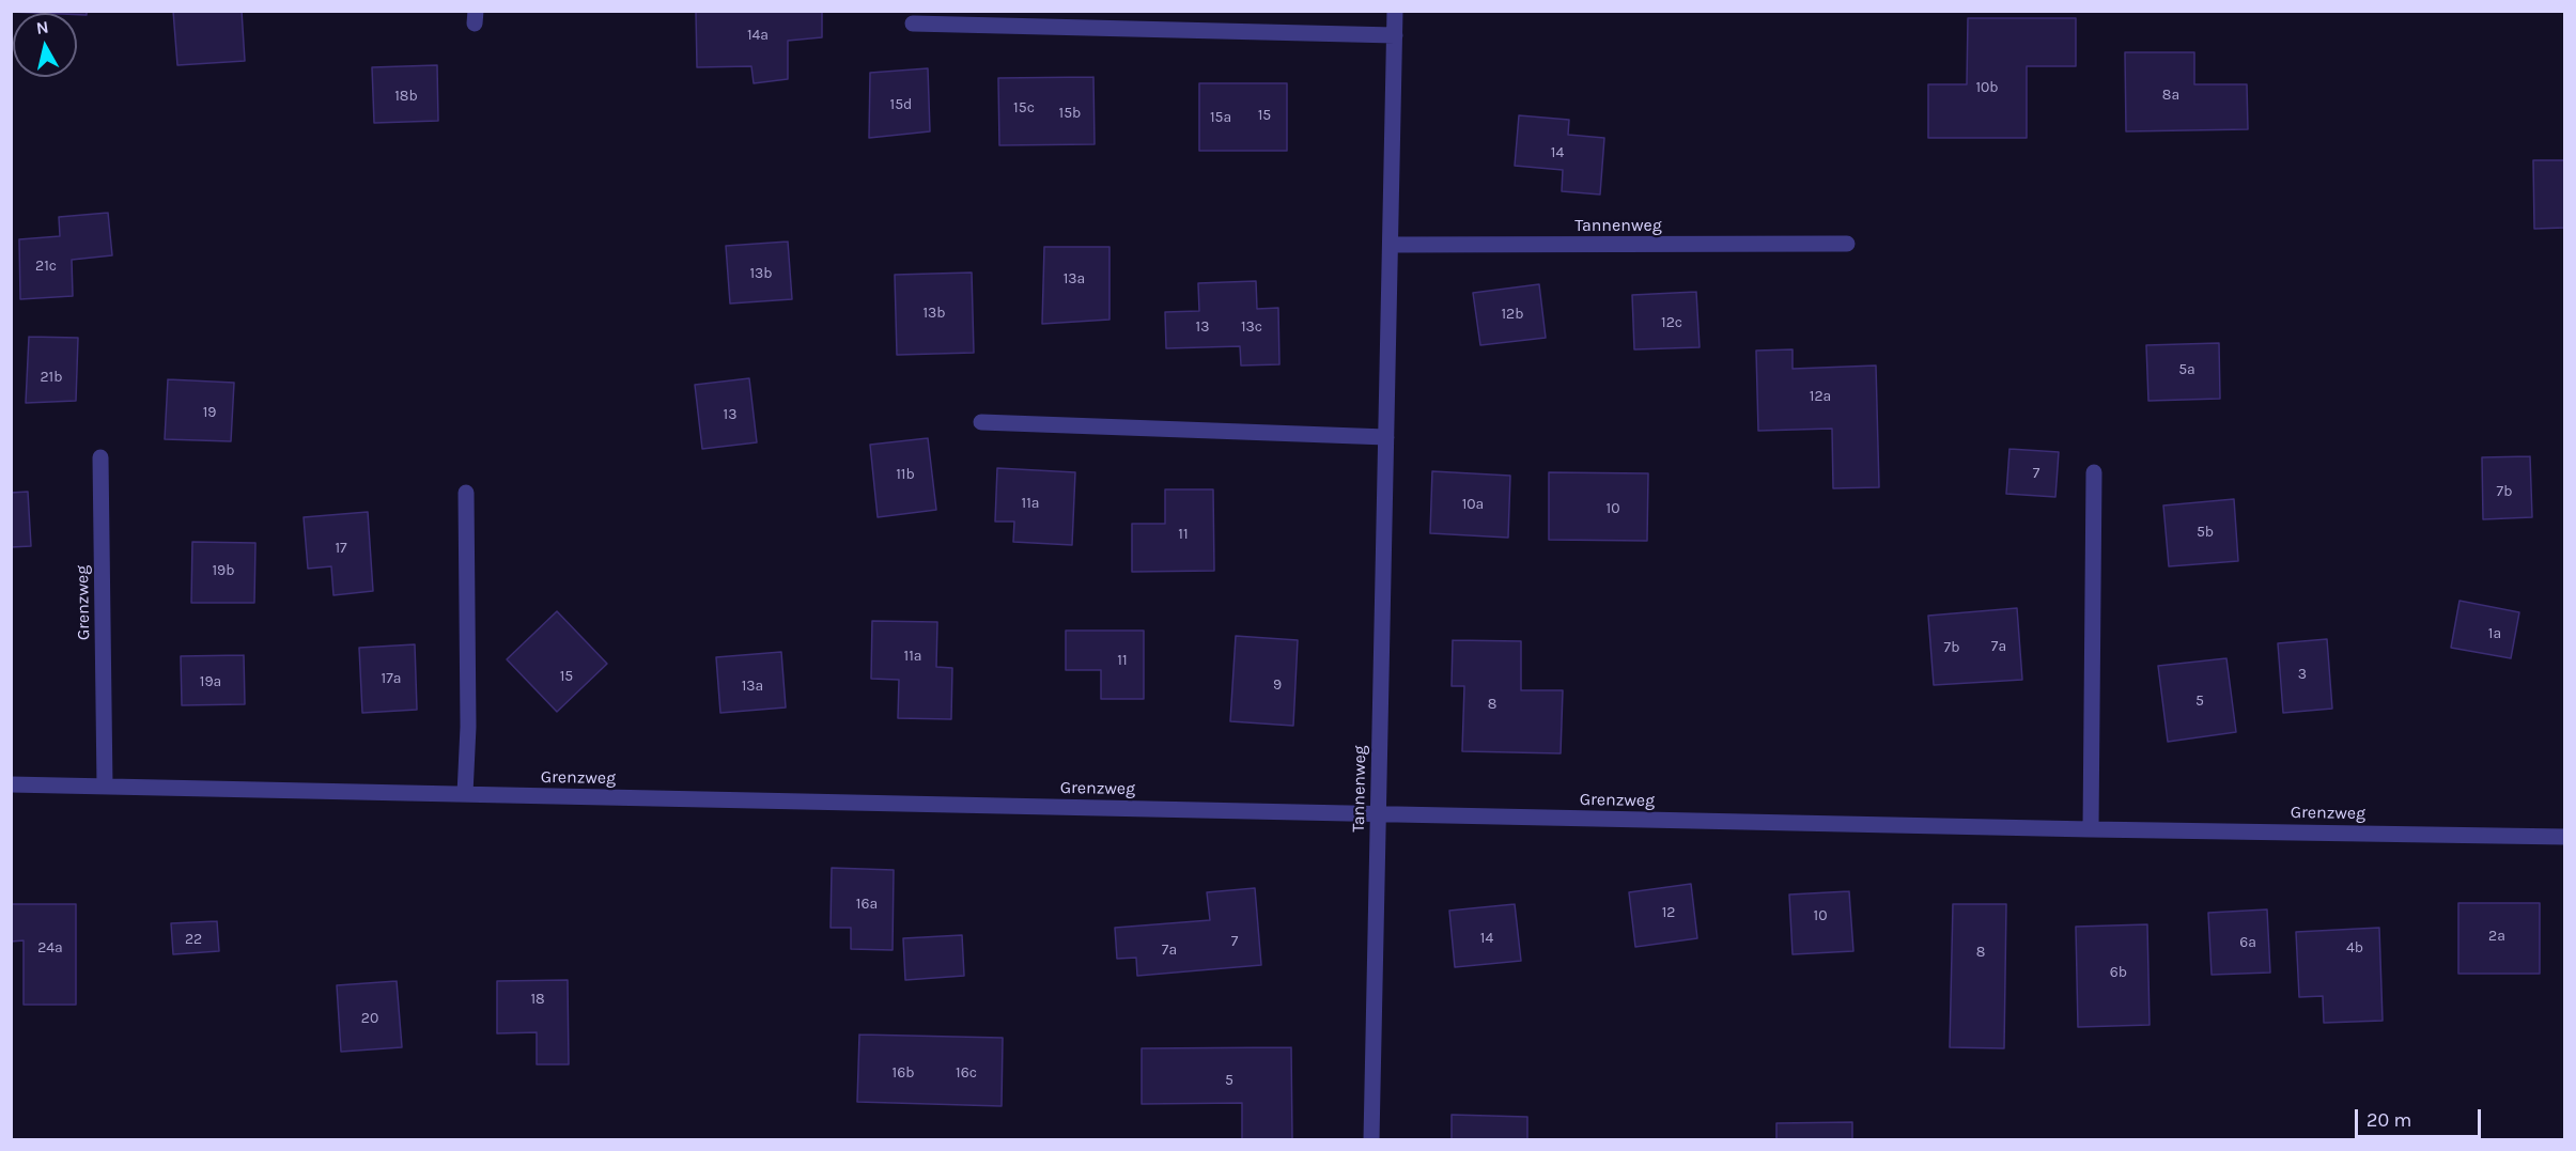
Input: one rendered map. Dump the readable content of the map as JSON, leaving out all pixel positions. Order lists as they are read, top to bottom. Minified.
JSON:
{"streets":{"street":["Tannenweg","Grenzweg"]},"crossings":[["Tannenweg","Grenzweg"]],"house_numbers":["14a","10b","8a","18b","15d","15c","15b","15","15a","14","21c","13b","13a","13b","12b","12c","13","13c","5a","21b","12a","19","13","7","11b","7b","11a","10a","10","5b","11","17","19b","1a","7a","7b","11a","11","3","15","17a","19a","9","13a","5","8","16a","12","10","2a","14","22","7","6a","24a","4b","7a","8","6b","18","20","16b","16c","5"],"scale_bar":"20 m","north":"top"}
